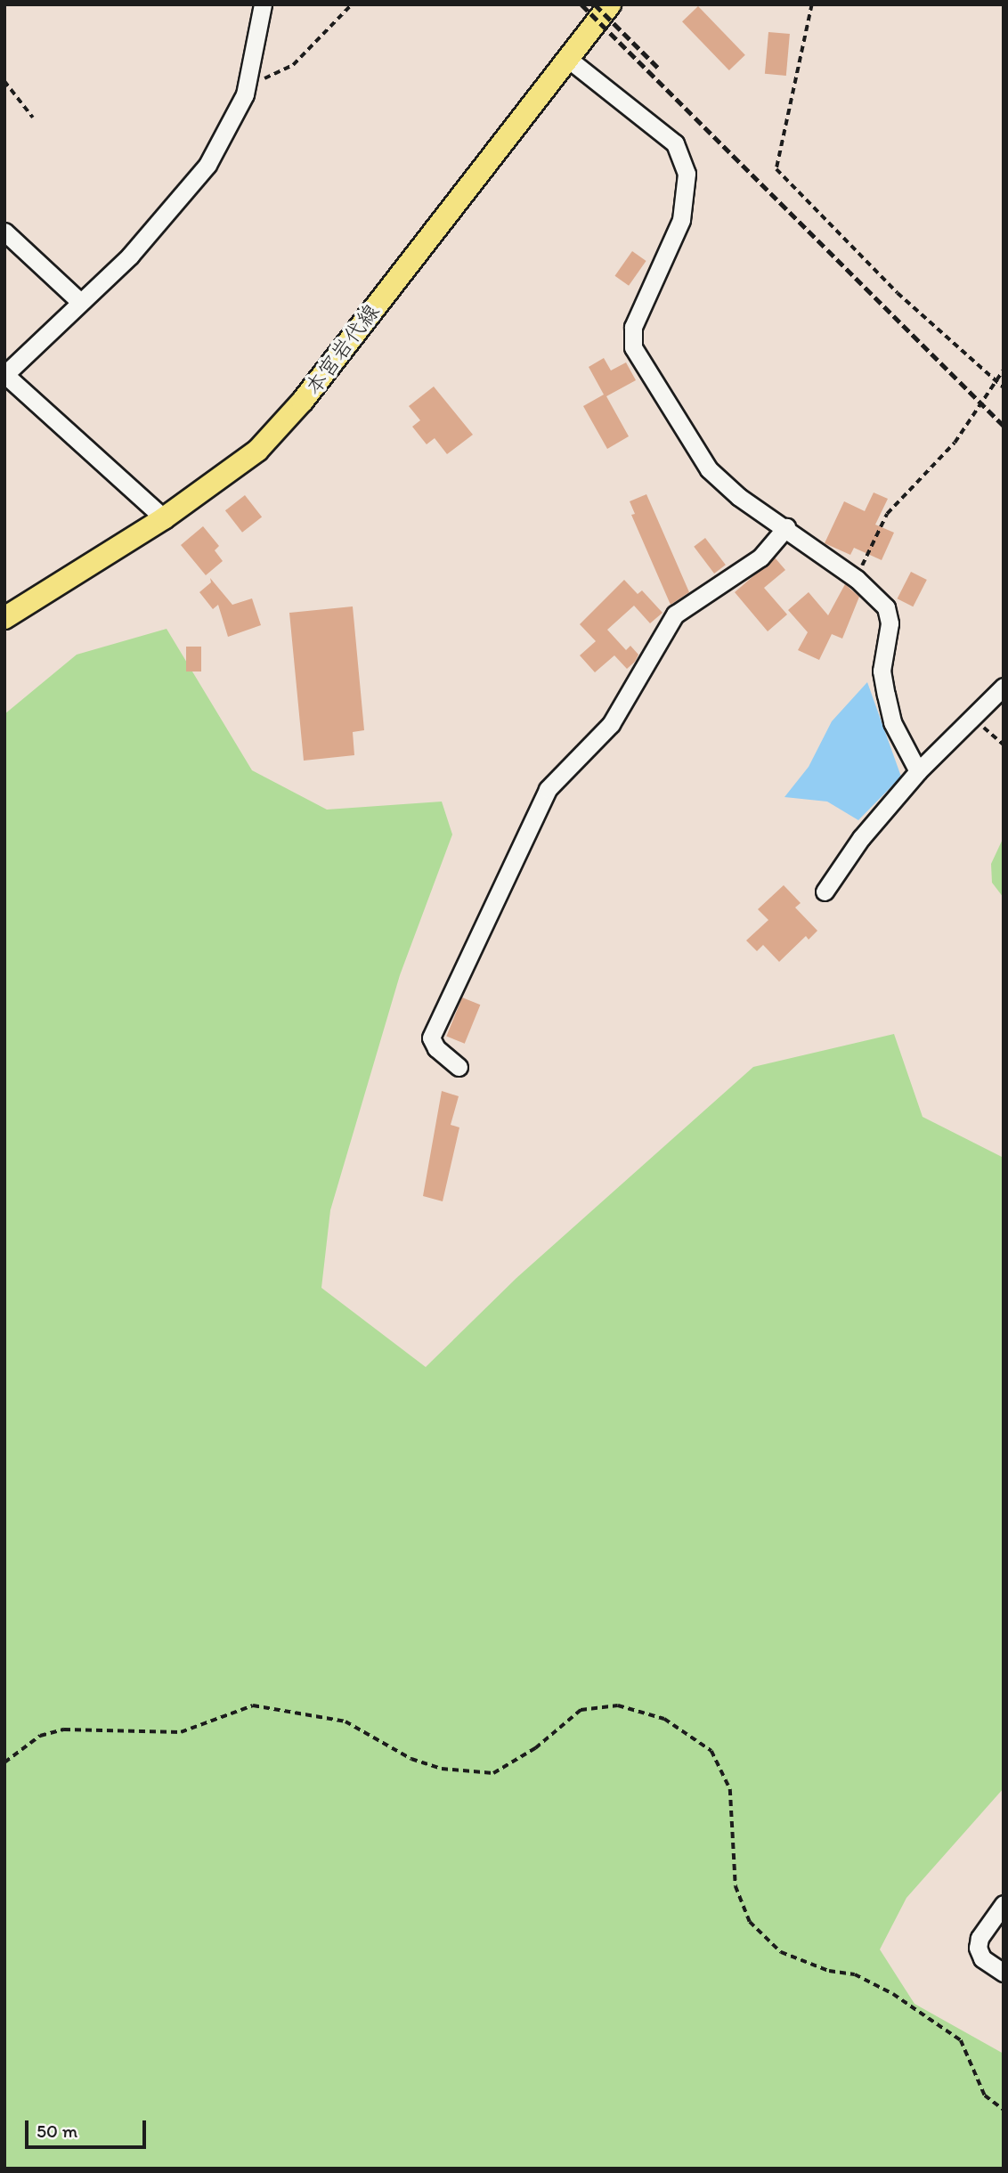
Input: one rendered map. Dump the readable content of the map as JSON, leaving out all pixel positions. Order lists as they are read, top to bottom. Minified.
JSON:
{"streets":{"main road":["本宮岩代線"]},"scale_bar":"50 m"}
